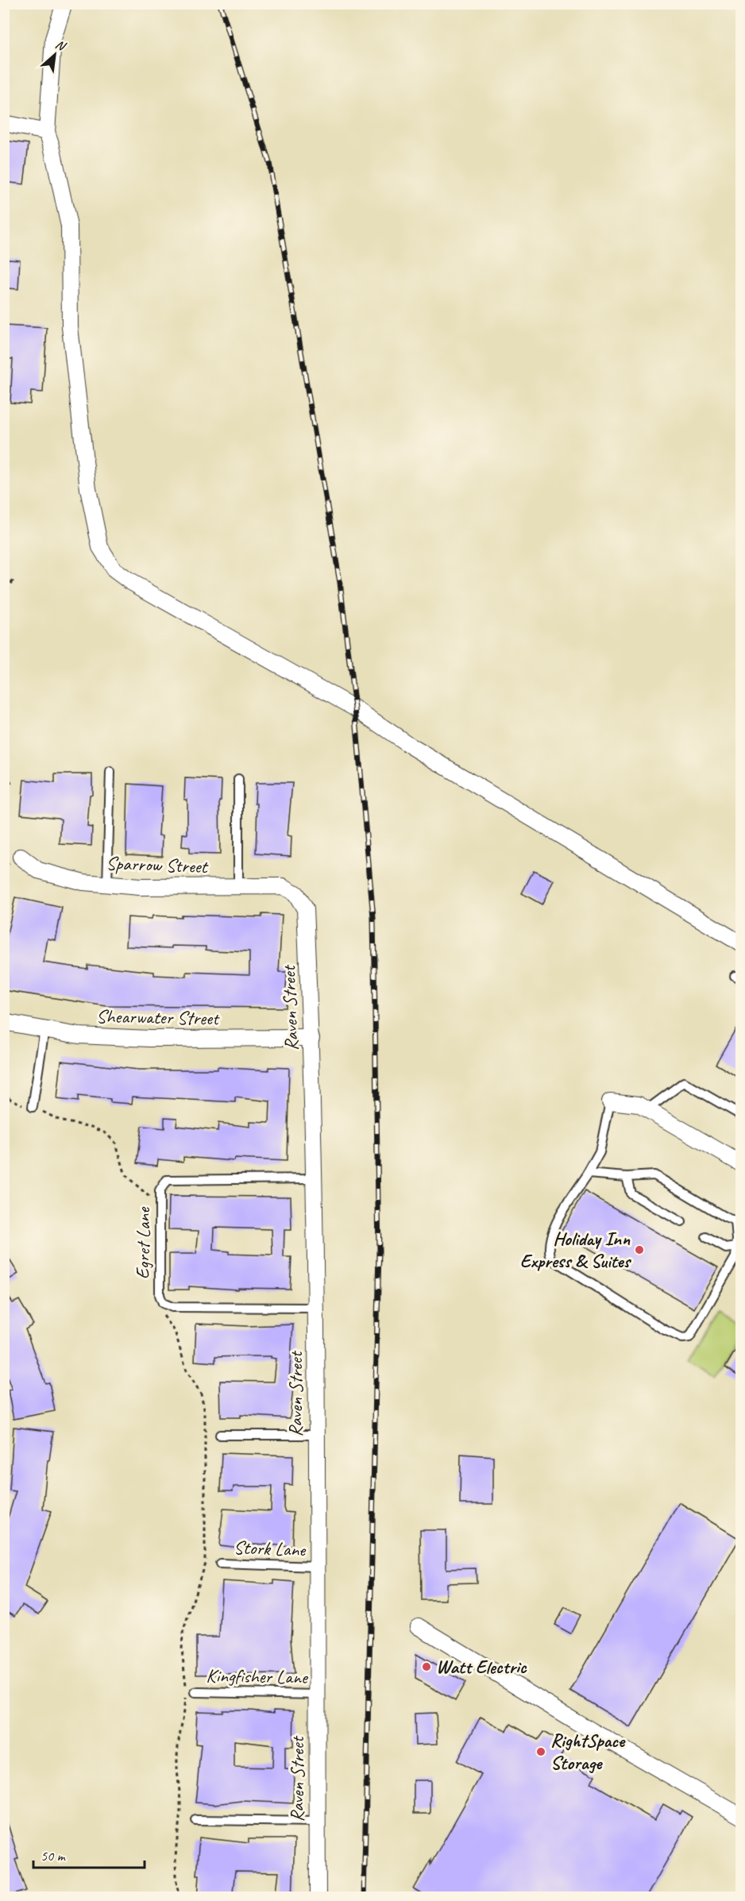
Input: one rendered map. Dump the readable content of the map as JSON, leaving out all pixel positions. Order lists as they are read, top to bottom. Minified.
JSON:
{"streets":{"street":["Sparrow Street","Raven Street","Shearwater Street"],"lane":["Egret Lane","Stork Lane","Kingfisher Lane"]},"crossings":[["Sparrow Street","Raven Street"],["Raven Street","Shearwater Street"],["Raven Street","Egret Lane"],["Raven Street","Stork Lane"],["Raven Street","Kingfisher Lane"]],"places":["Holiday Inn Express & Suites","Watt Electric","RightSpace Storage"],"scale_bar":"50 m","north":"top right"}
